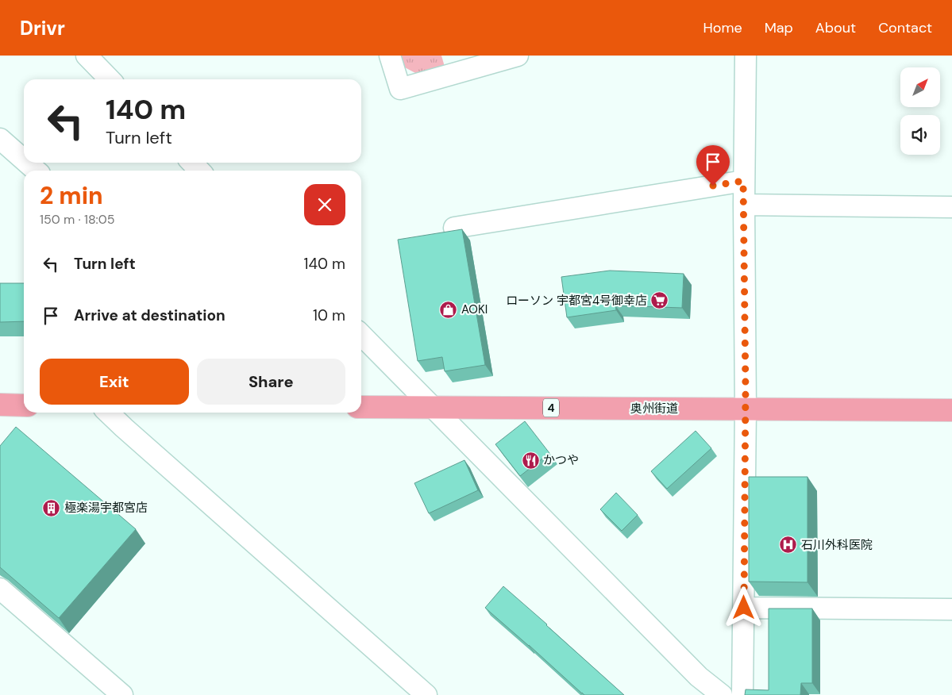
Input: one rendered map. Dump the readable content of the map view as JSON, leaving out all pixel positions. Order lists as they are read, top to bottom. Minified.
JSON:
{"streets":{"highway":["4","奥州街道"]},"places":{"supermarket":["ローソン 宇都宮4号御幸店"],"shop":["AOKI"],"restaurant":["かつや"],"building":["極楽湯宇都宮店"],"hospital":["石川外科医院"]},"north":"top right","page":{"header":"Drivr","nav":["Home","Map","About","Contact"],"turn":["140 m","Turn left"],"heading":["2 min","150 m · 18:05"],"list":[{"name":"Turn left","value":"140 m"},{"name":"Arrive at destination","value":"10 m"}],"buttons":["Exit","Share"]}}
